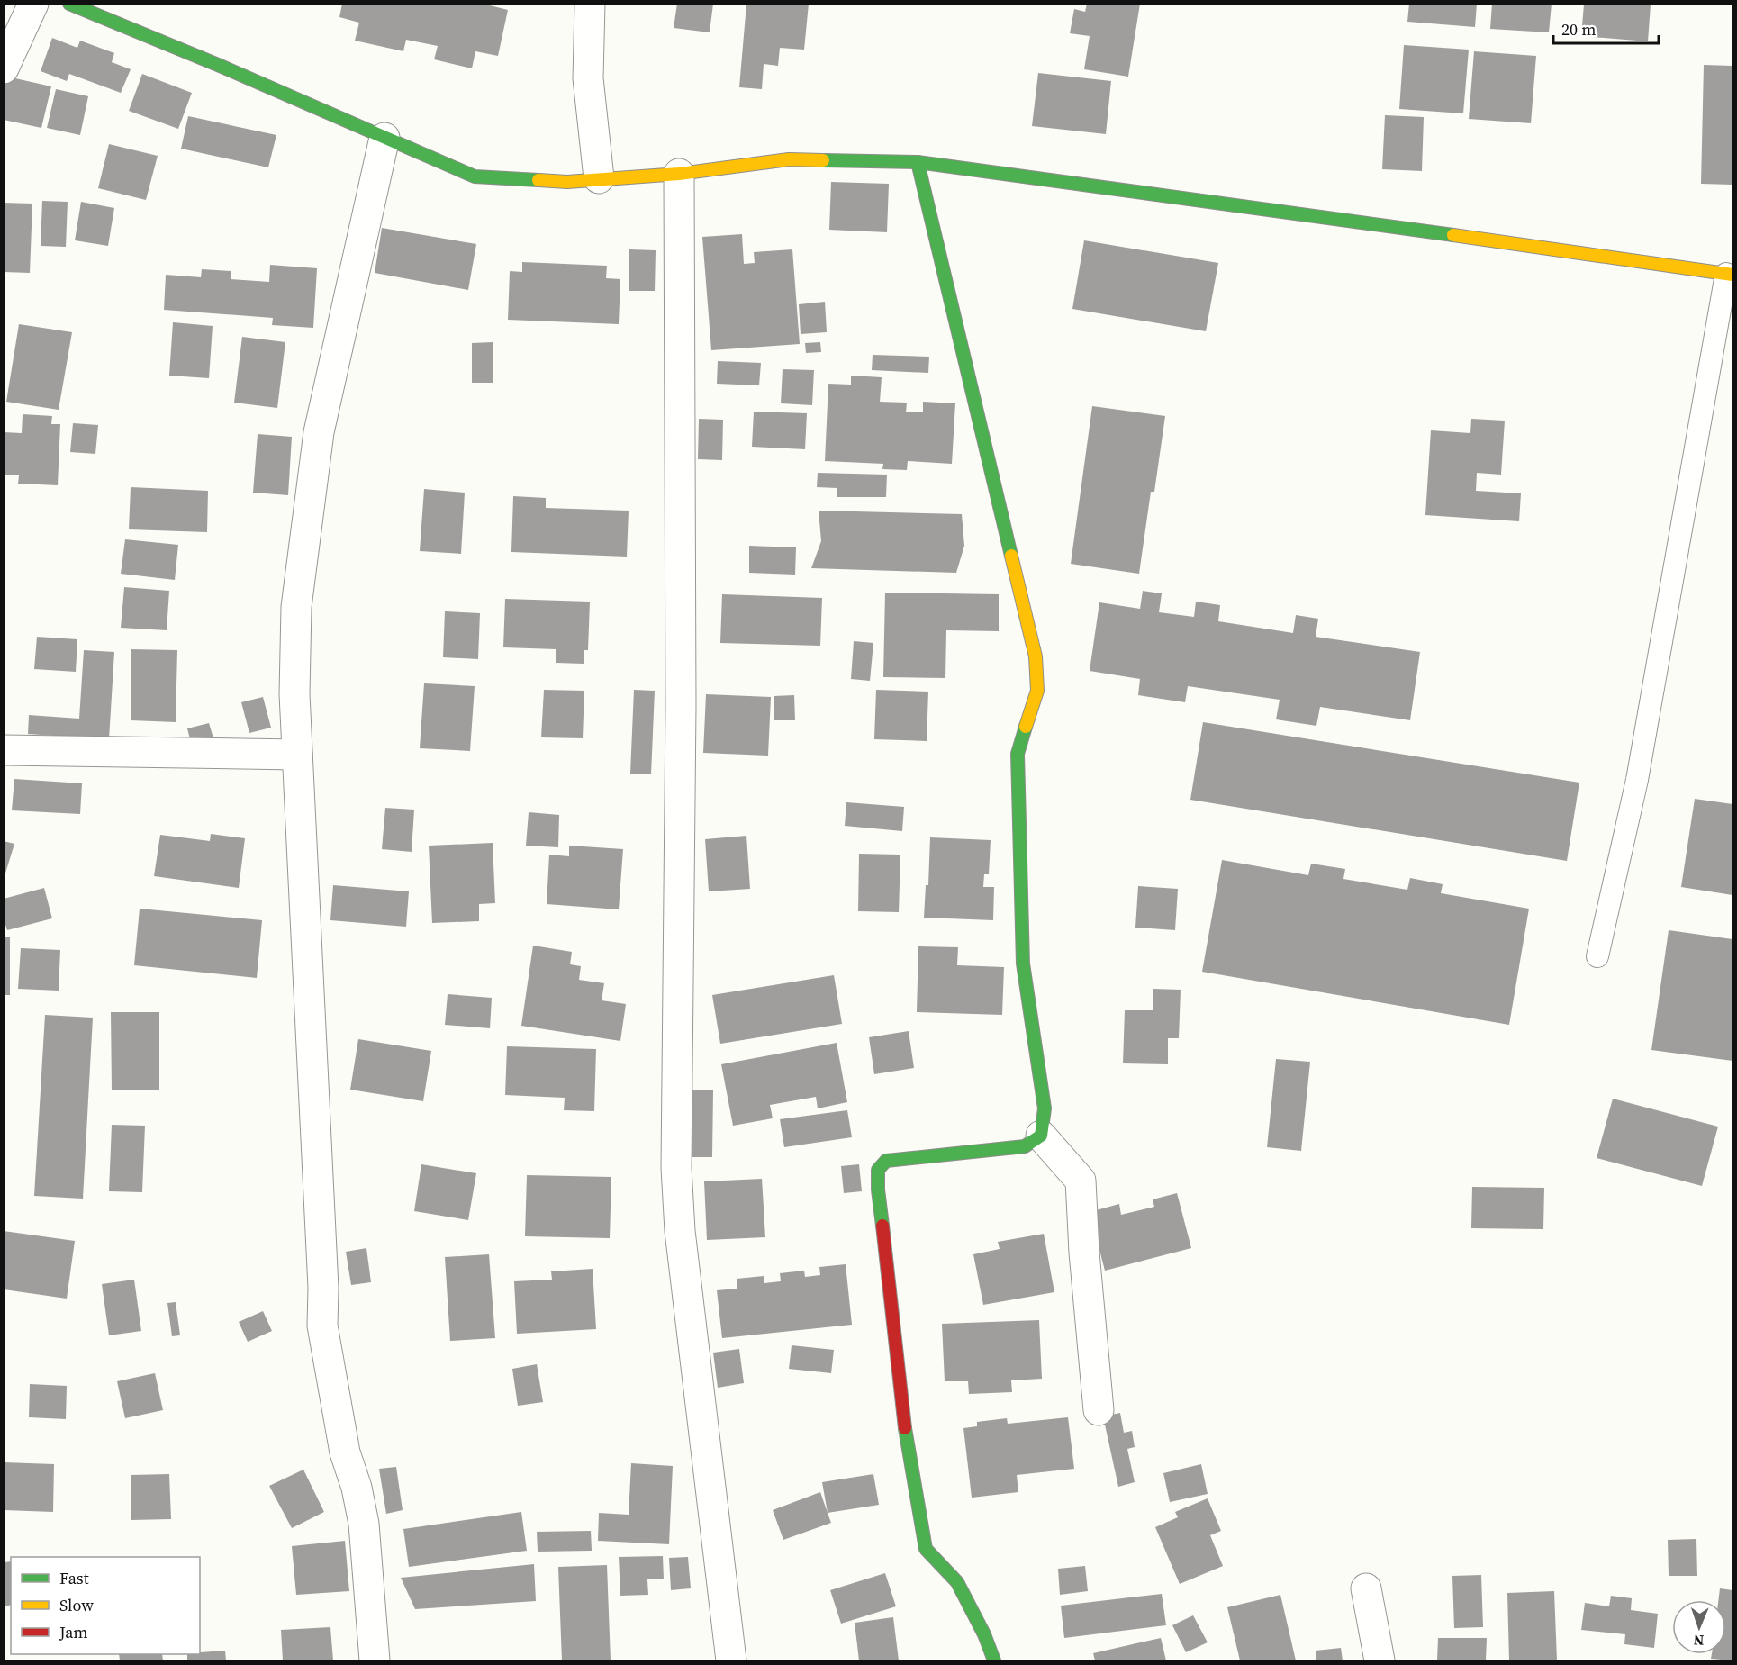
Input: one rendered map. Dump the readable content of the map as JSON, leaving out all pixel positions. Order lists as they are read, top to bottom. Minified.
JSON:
{"legend":["Fast","Slow","Jam"],"scale_bar":"20 m","north":"bottom"}
